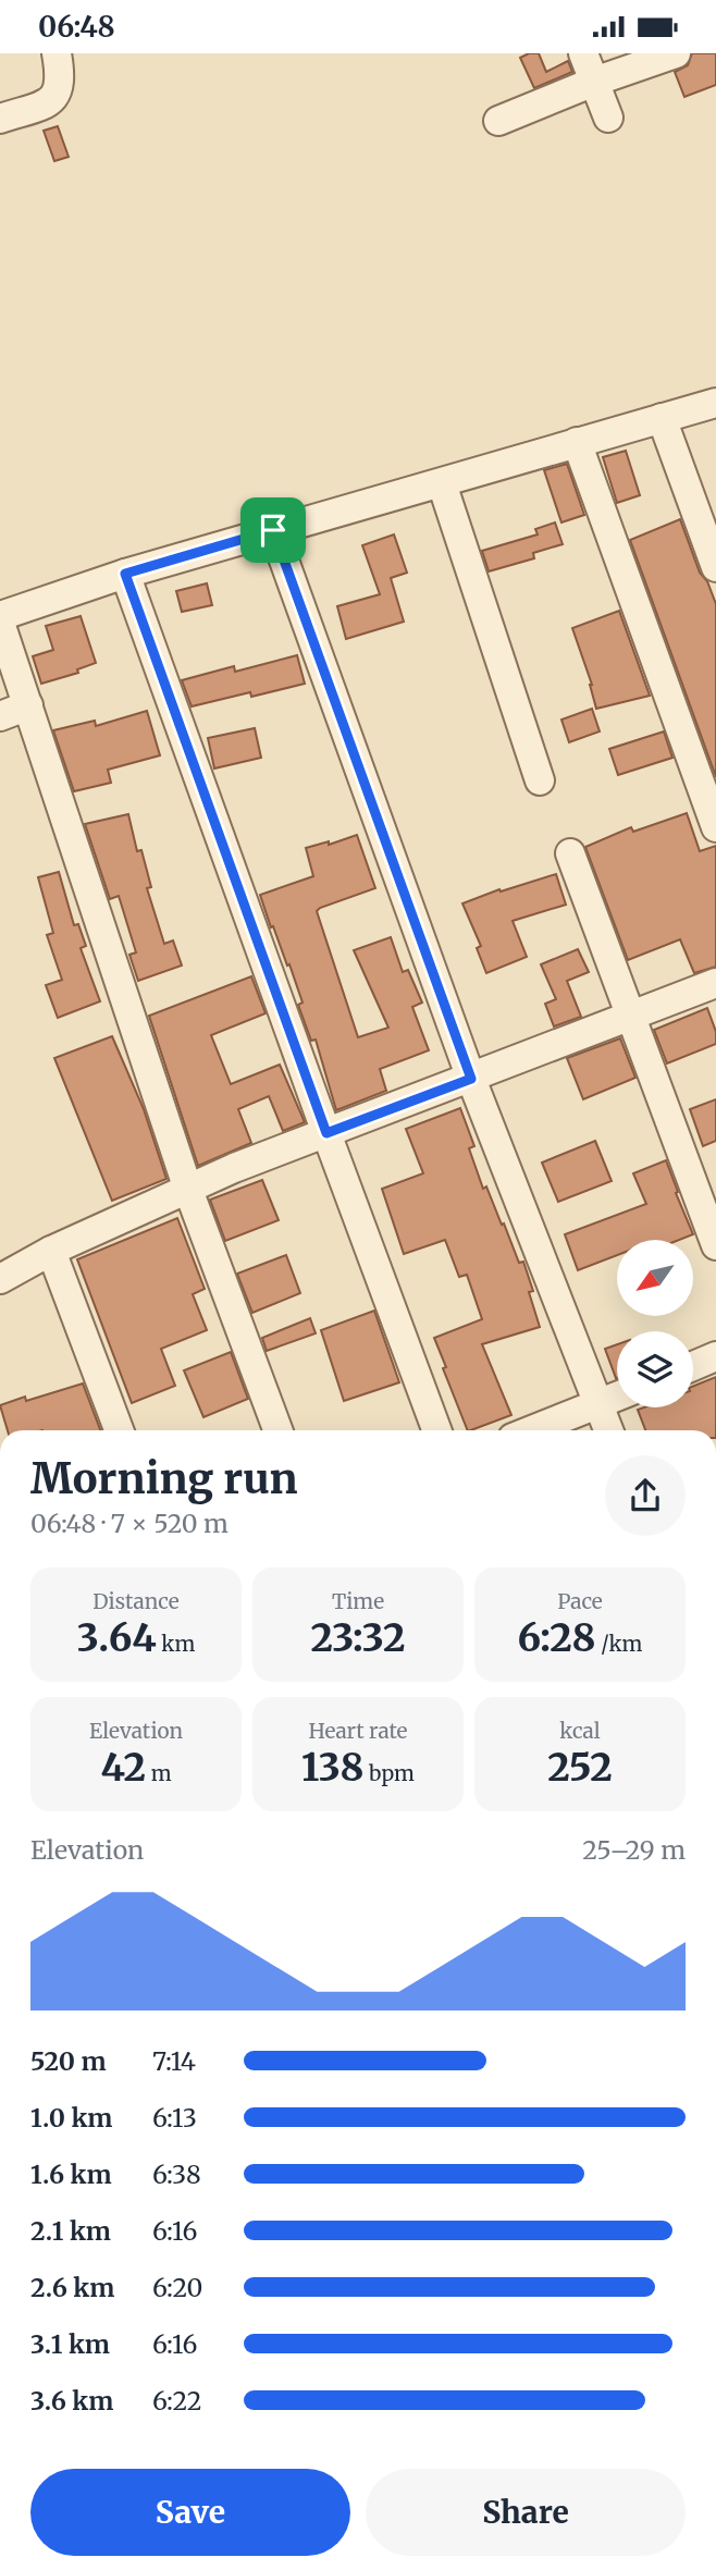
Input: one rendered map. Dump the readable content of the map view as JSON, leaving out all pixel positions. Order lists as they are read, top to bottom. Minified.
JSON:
{"north":"bottom left","page":{"status":"06:48","heading":["Morning run","06:48 · 7 × 520 m"],"stats":[["Distance","3.64 km"],["Time","23:32"],["Pace","6:28 /km"],["Elevation","42 m"],["Heart rate","138 bpm"],["kcal","252"]],"chart":["Elevation","25–29 m"],"list":[{"name":"520 m","note":"7:14"},{"name":"1.0 km","note":"6:13"},{"name":"1.6 km","note":"6:38"},{"name":"2.1 km","note":"6:16"},{"name":"2.6 km","note":"6:20"},{"name":"3.1 km","note":"6:16"},{"name":"3.6 km","note":"6:22"}],"buttons":["Save","Share"]}}
